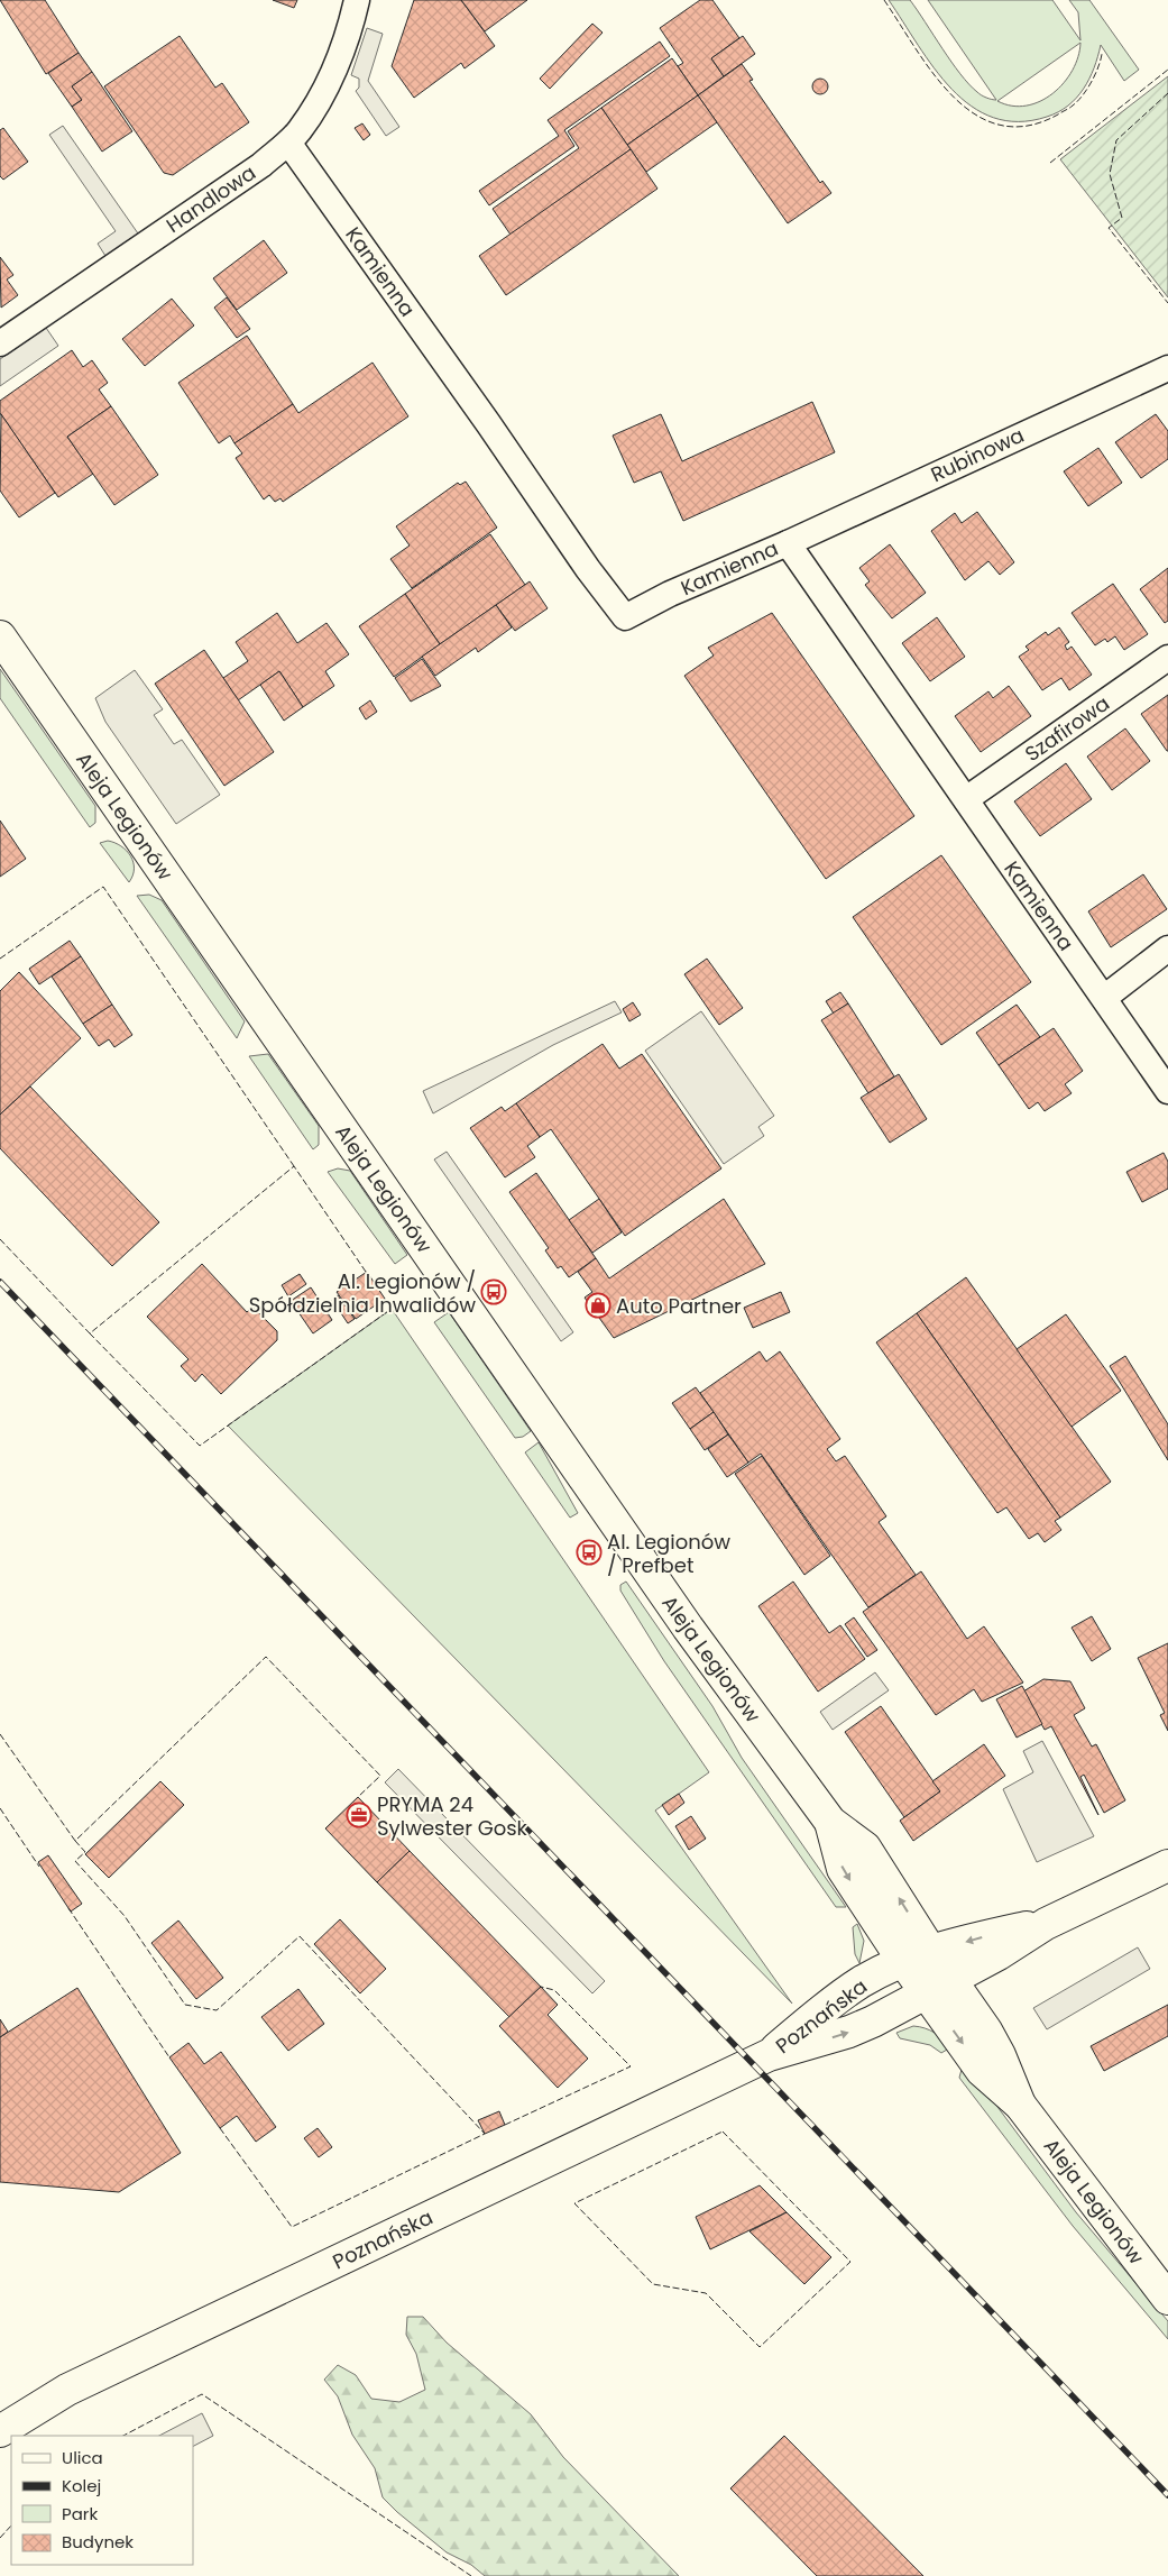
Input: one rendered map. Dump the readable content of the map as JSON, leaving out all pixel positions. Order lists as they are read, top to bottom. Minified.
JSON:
{"streets":{"main road":["Aleja Legionów","Poznańska"],"street":["Handlowa","Kamienna","Rubinowa","Szafirowa"]},"crossings":[["Handlowa","Kamienna"],["Kamienna","Rubinowa"],["Kamienna","Szafirowa"],["Aleja Legionów","Poznańska"]],"places":{"bus stop":["Al. Legionów / Spółdzielnia Inwalidów","Al. Legionów / Prefbet"],"shop":["Auto Partner"],"office":["PRYMA 24 Sylwester Gosk"]},"legend":["Ulica","Kolej","Park","Budynek"]}
